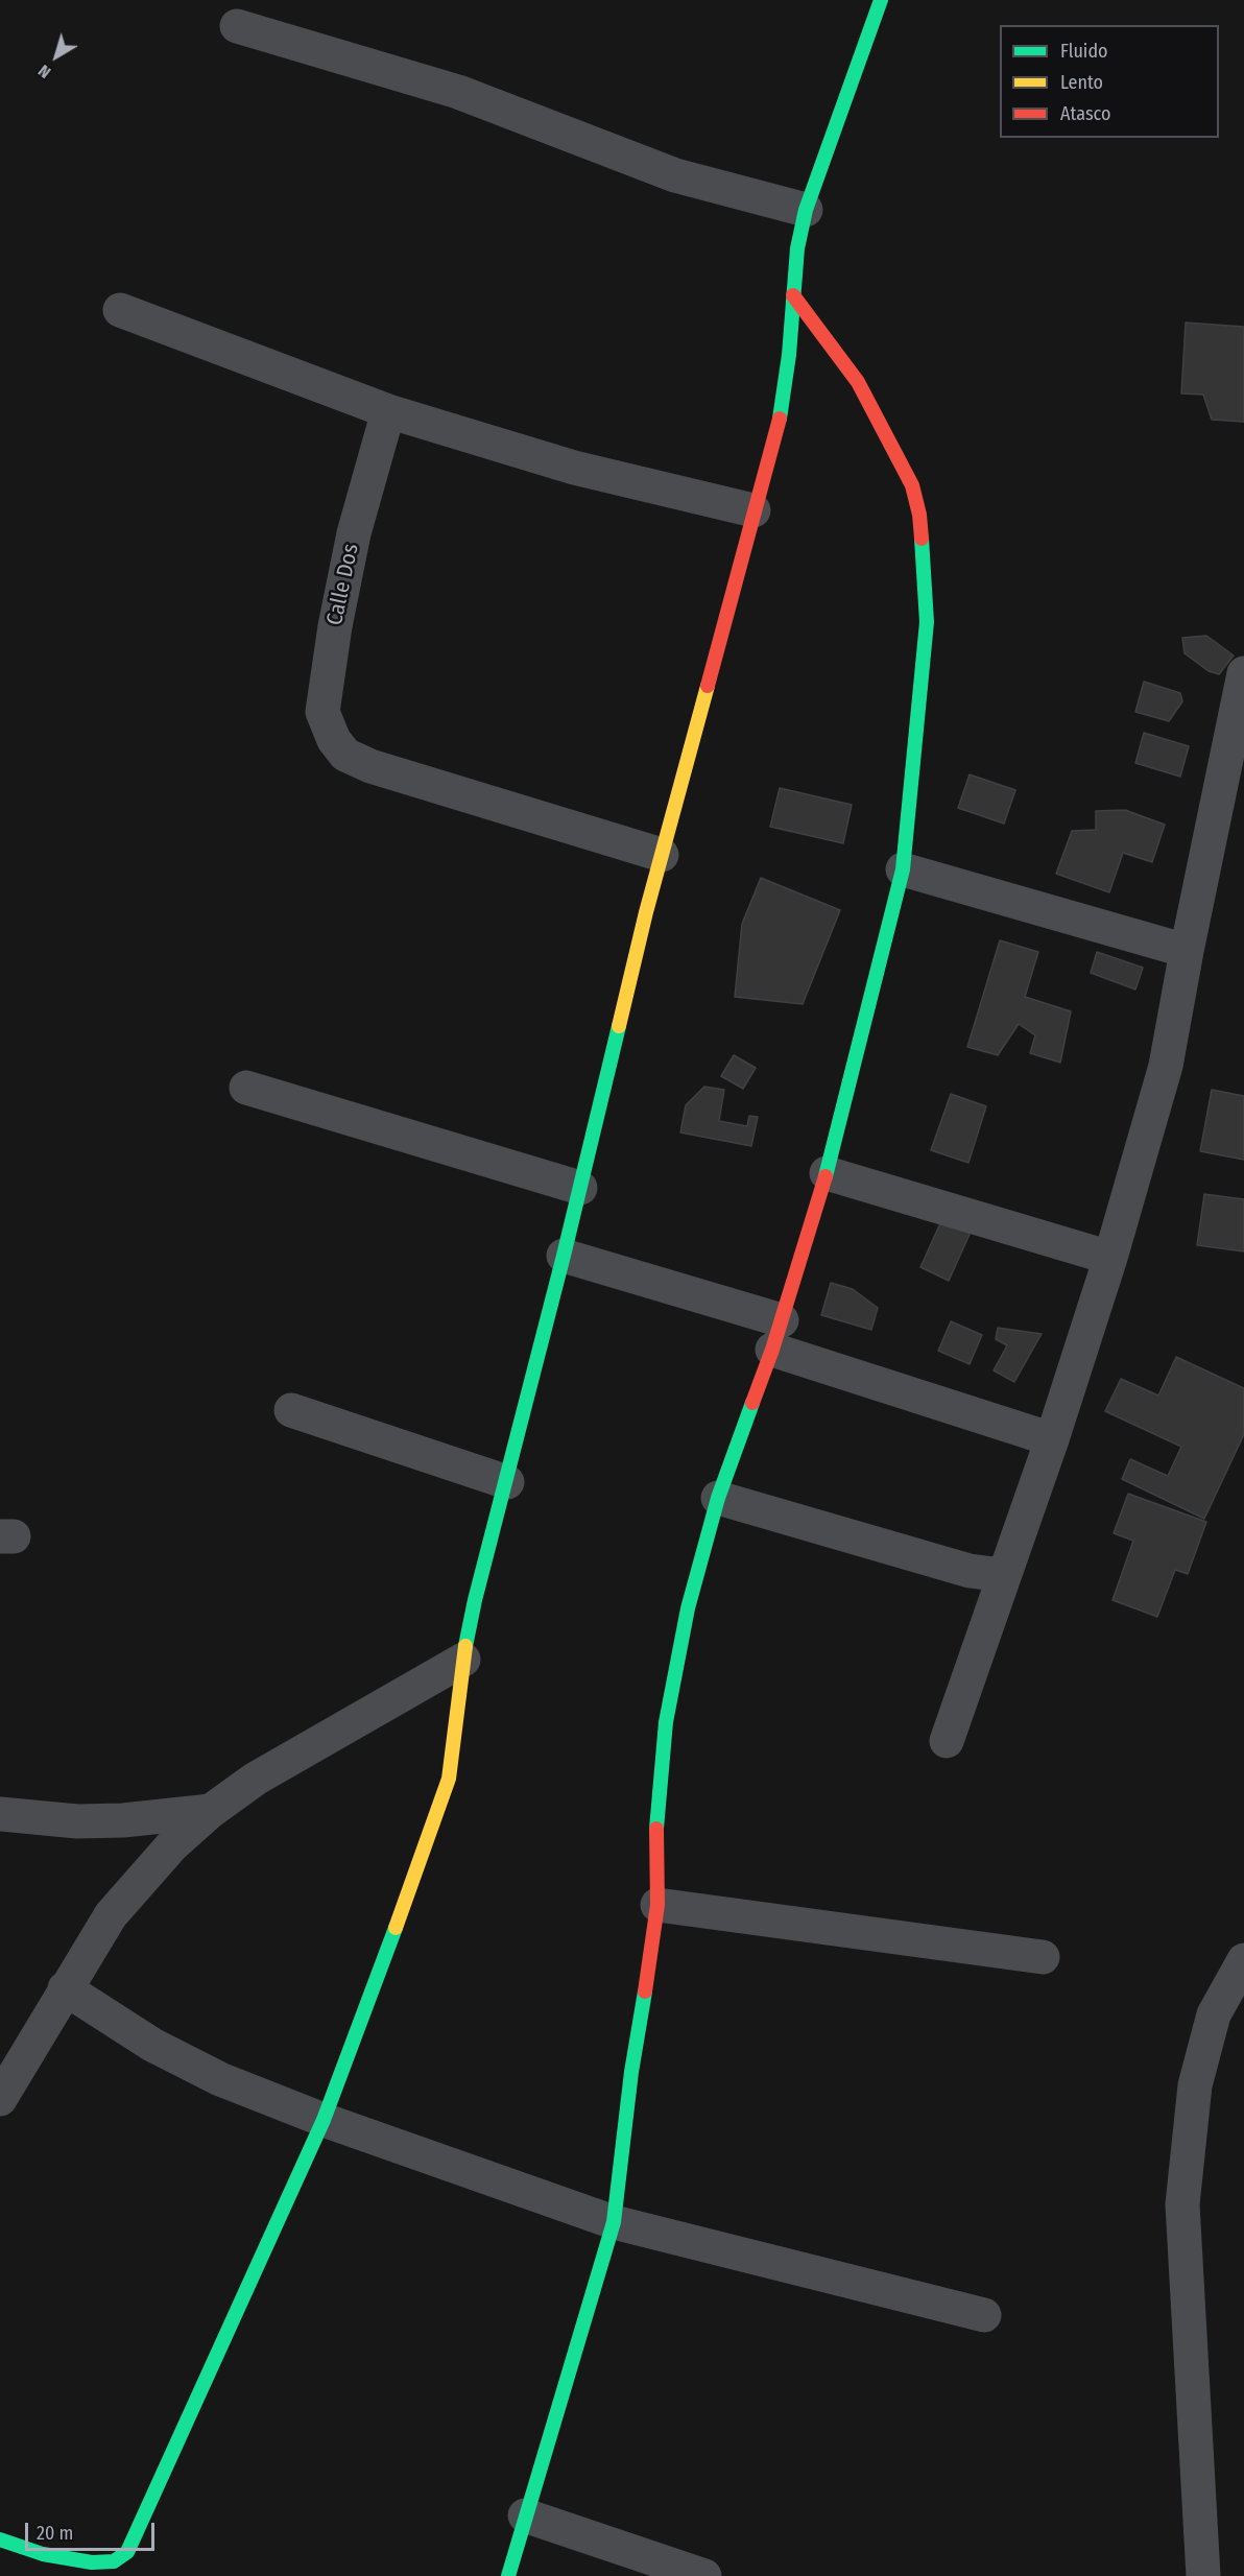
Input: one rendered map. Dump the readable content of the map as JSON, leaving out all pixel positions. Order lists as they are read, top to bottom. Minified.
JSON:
{"streets":{"street":["Calle Dos"]},"legend":["Fluido","Lento","Atasco"],"scale_bar":"20 m","north":"bottom left"}
